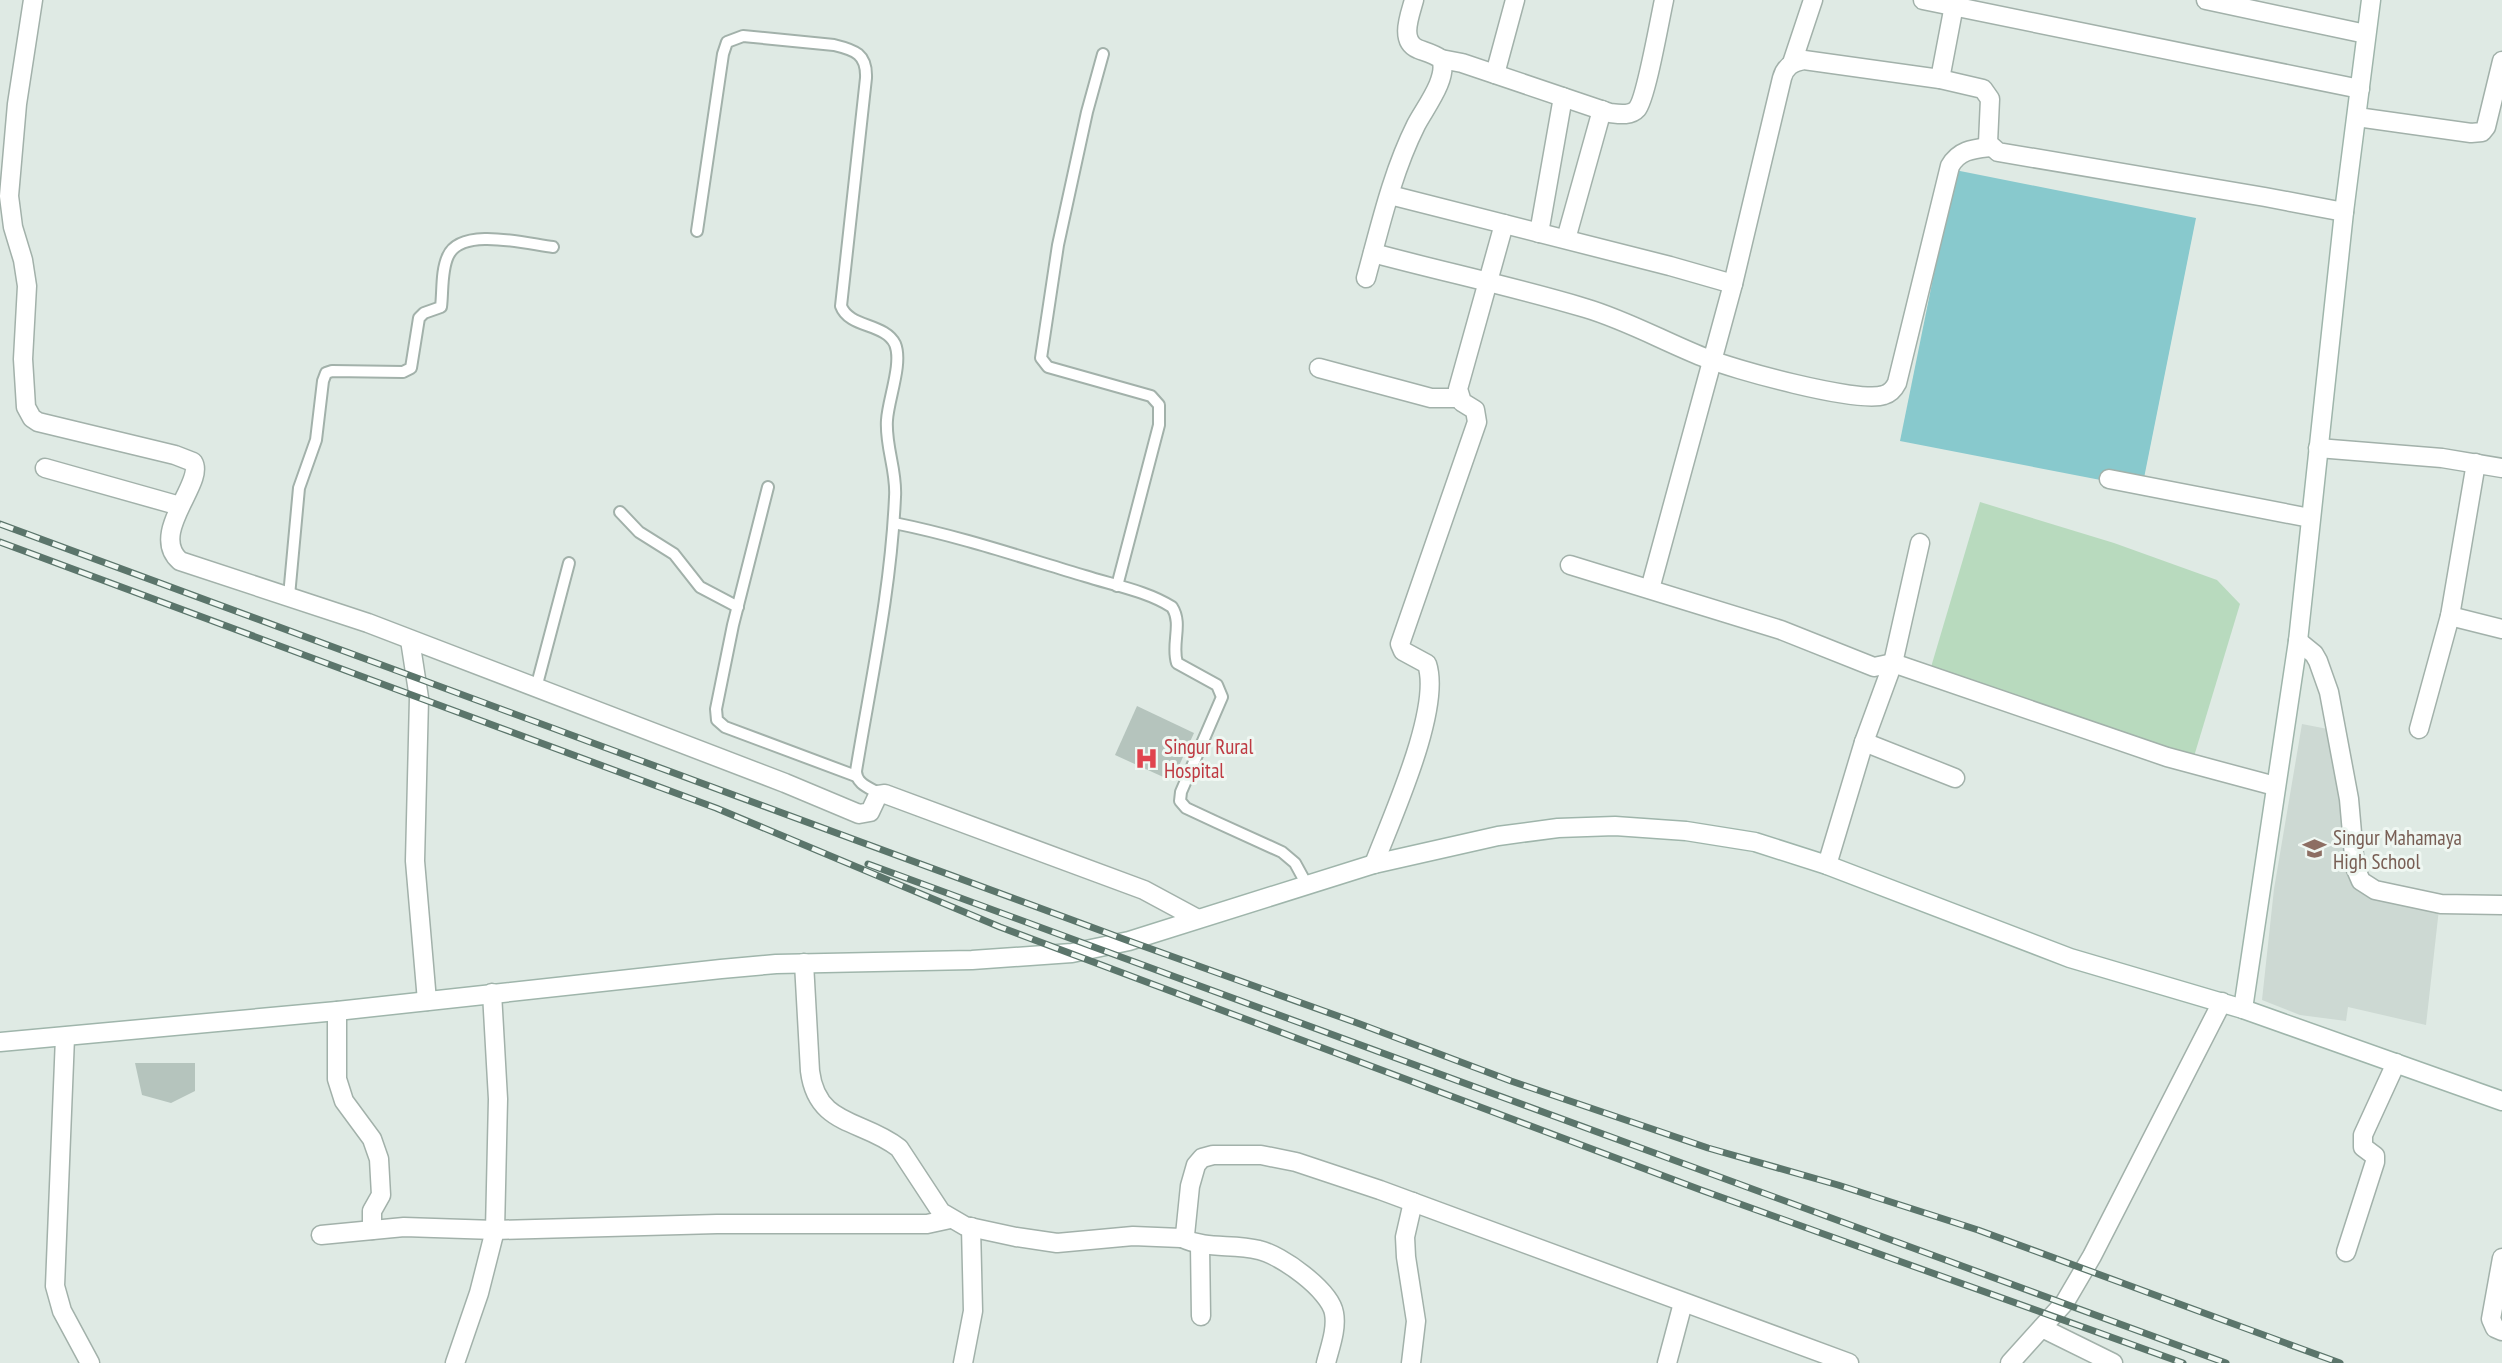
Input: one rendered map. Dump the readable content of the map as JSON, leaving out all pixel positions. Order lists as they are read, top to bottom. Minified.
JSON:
{"places":{"hospital":["Singur Rural Hospital"],"school or university":["Singur Mahamaya High School"]}}
